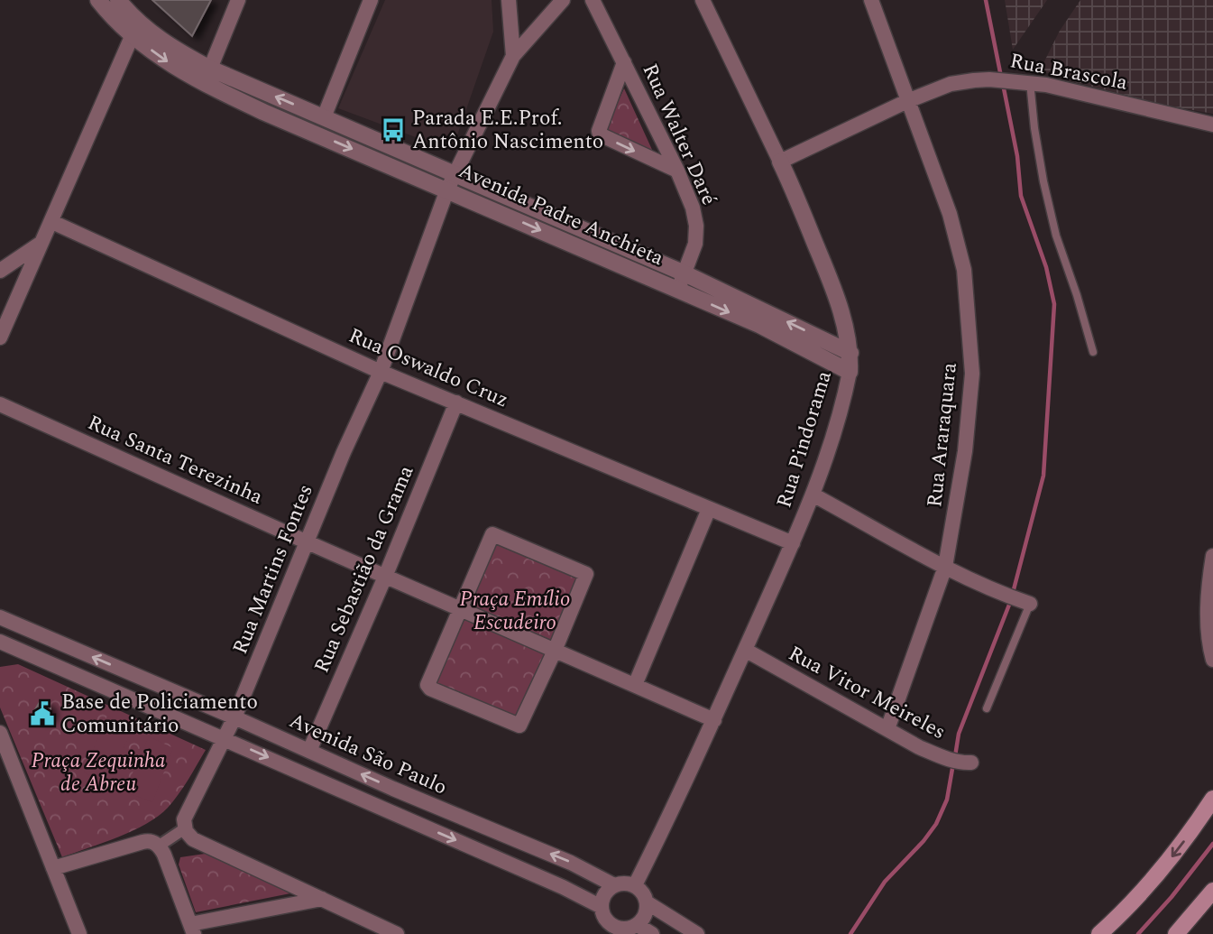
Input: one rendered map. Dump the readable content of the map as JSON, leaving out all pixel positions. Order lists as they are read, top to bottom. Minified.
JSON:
{"streets":{"street":["Rua Brascola","Rua Walter Daré","Avenida Padre Anchieta","Rua Oswaldo Cruz","Rua Araraquara","Rua Pindorama","Rua Santa Terezinha","Rua Martins Fontes","Rua Sebastião da Grama","Rua Vitor Meireles","Avenida São Paulo"]},"crossings":[["Rua Brascola","Rua Araraquara"],["Rua Brascola","Rua Pindorama"],["Rua Walter Daré","Avenida Padre Anchieta"],["Avenida Padre Anchieta","Rua Pindorama"],["Avenida Padre Anchieta","Rua Martins Fontes"],["Rua Oswaldo Cruz","Rua Pindorama"],["Rua Oswaldo Cruz","Rua Martins Fontes"],["Rua Oswaldo Cruz","Rua Sebastião da Grama"],["Rua Araraquara","Rua Vitor Meireles"],["Rua Pindorama","Rua Santa Terezinha"],["Rua Pindorama","Rua Vitor Meireles"],["Rua Pindorama","Avenida São Paulo"],["Rua Santa Terezinha","Rua Martins Fontes"],["Rua Santa Terezinha","Rua Sebastião da Grama"],["Rua Martins Fontes","Avenida São Paulo"],["Rua Sebastião da Grama","Avenida São Paulo"]],"parks":["Praça Emílio Escudeiro","Praça Zequinha de Abreu"],"places":{"bus stop":["Parada E.E.Prof. Antônio Nascimento"],"public building":["Base de Policiamento Comunitário"]}}
